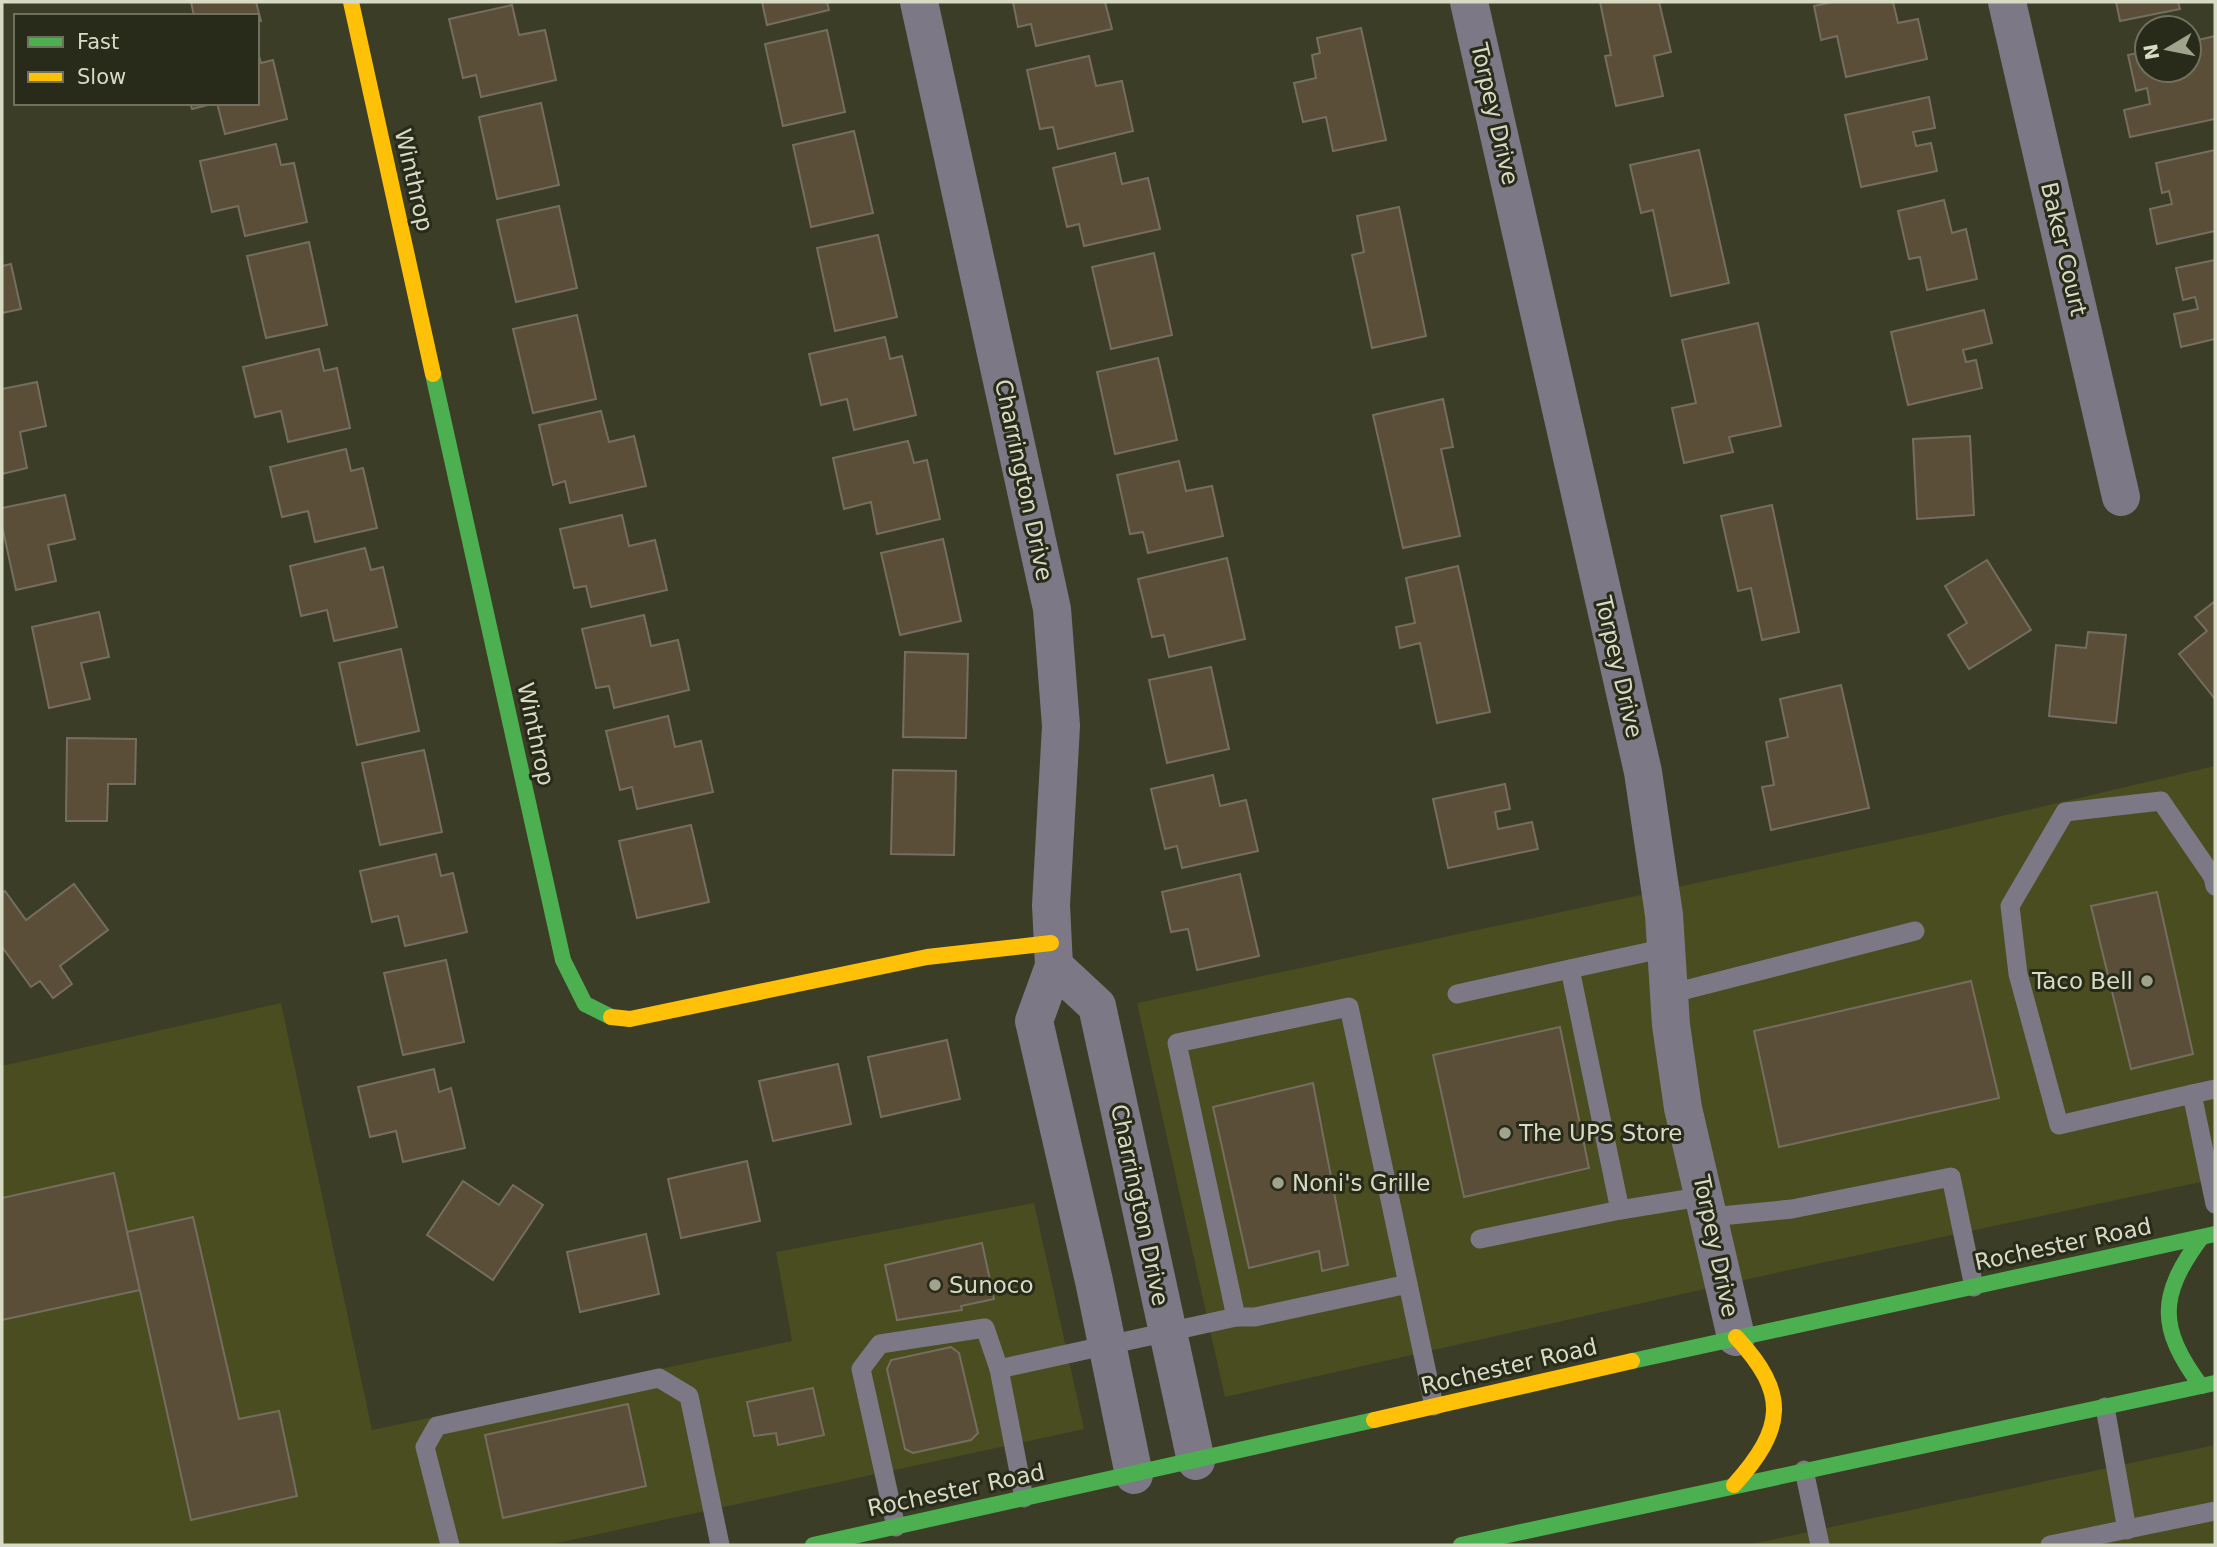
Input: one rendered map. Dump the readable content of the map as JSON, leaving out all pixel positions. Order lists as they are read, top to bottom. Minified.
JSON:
{"streets":{"main road":["Winthrop","Rochester Road"],"street":["Torpey Drive","Baker Court","Charrington Drive"]},"crossings":[["Torpey Drive","Rochester Road"],["Winthrop","Charrington Drive"],["Charrington Drive","Rochester Road"]],"places":["Taco Bell","The UPS Store","Noni's Grille","Sunoco"],"legend":["Fast","Slow"],"north":"left"}
